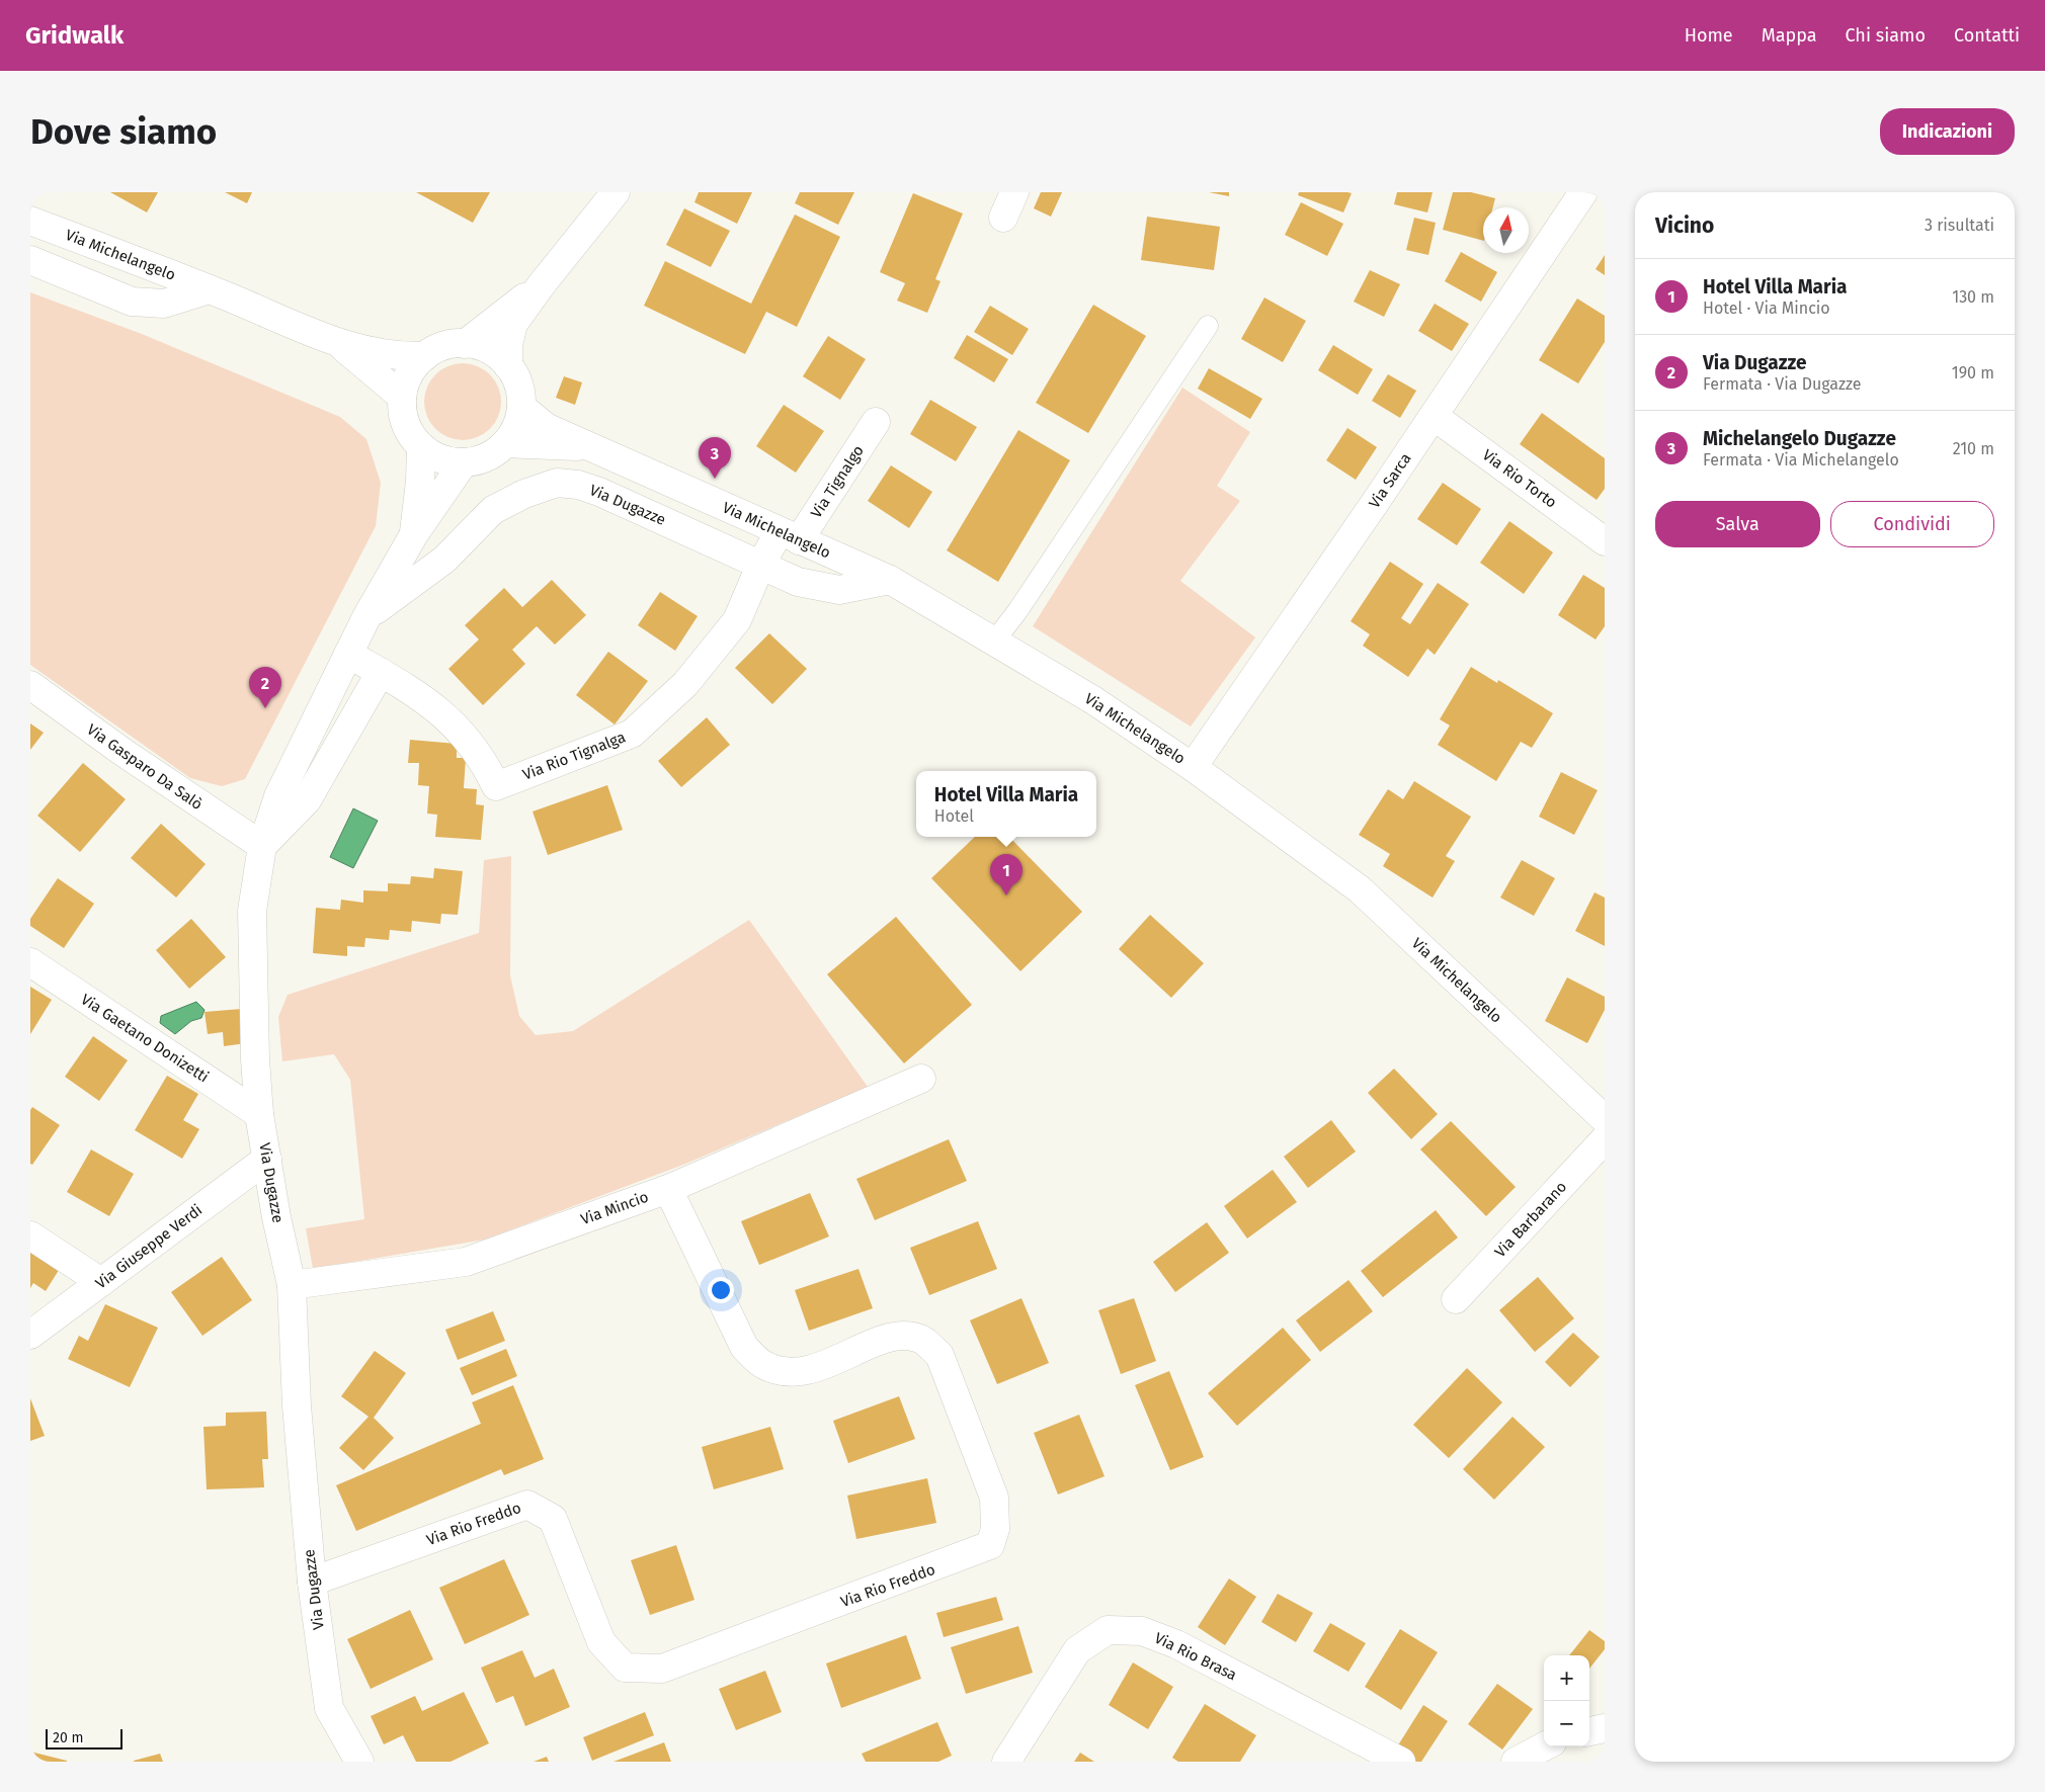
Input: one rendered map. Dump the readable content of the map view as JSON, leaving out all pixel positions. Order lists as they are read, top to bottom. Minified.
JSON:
{"streets":{"street":["Via Michelangelo","Via Rio Torto","Via Sarca","Via Tignalgo","Via Dugazze","Via Rio Tignalga","Via Gasparo Da Salò","Via Gaetano Donizetti","Via Mincio","Via Barbarano","Via Giuseppe Verdi","Via Rio Freddo","Via Rio Brasa"]},"crossings":[["Via Michelangelo","Via Sarca"],["Via Michelangelo","Via Tignalgo"],["Via Michelangelo","Via Dugazze"],["Via Michelangelo","Via Rio Tignalga"],["Via Rio Torto","Via Sarca"],["Via Tignalgo","Via Rio Tignalga"],["Via Dugazze","Via Rio Tignalga"],["Via Dugazze","Via Gasparo Da Salò"],["Via Dugazze","Via Gaetano Donizetti"],["Via Dugazze","Via Mincio"],["Via Dugazze","Via Giuseppe Verdi"],["Via Dugazze","Via Rio Freddo"],["Via Mincio","Via Rio Freddo"]],"scale_bar":"20 m","north":"top","page":{"header":"Gridwalk","nav":["Home","Mappa","Chi siamo","Contatti"],"buttons":["Indicazioni",["Salva","Condividi"]],"title":"Dove siamo","heading":["Vicino","3 risultati"],"list":[{"mark":"1","name":"Hotel Villa Maria","note":"Hotel · Via Mincio","value":"130 m"},{"mark":"2","name":"Via Dugazze","note":"Fermata · Via Dugazze","value":"190 m"},{"mark":"3","name":"Michelangelo Dugazze","note":"Fermata · Via Michelangelo","value":"210 m"}],"pins":["3","2","1"],"popup":["Hotel Villa Maria","Hotel"],"map_buttons":["+","−"],"scale":"20 m"}}
